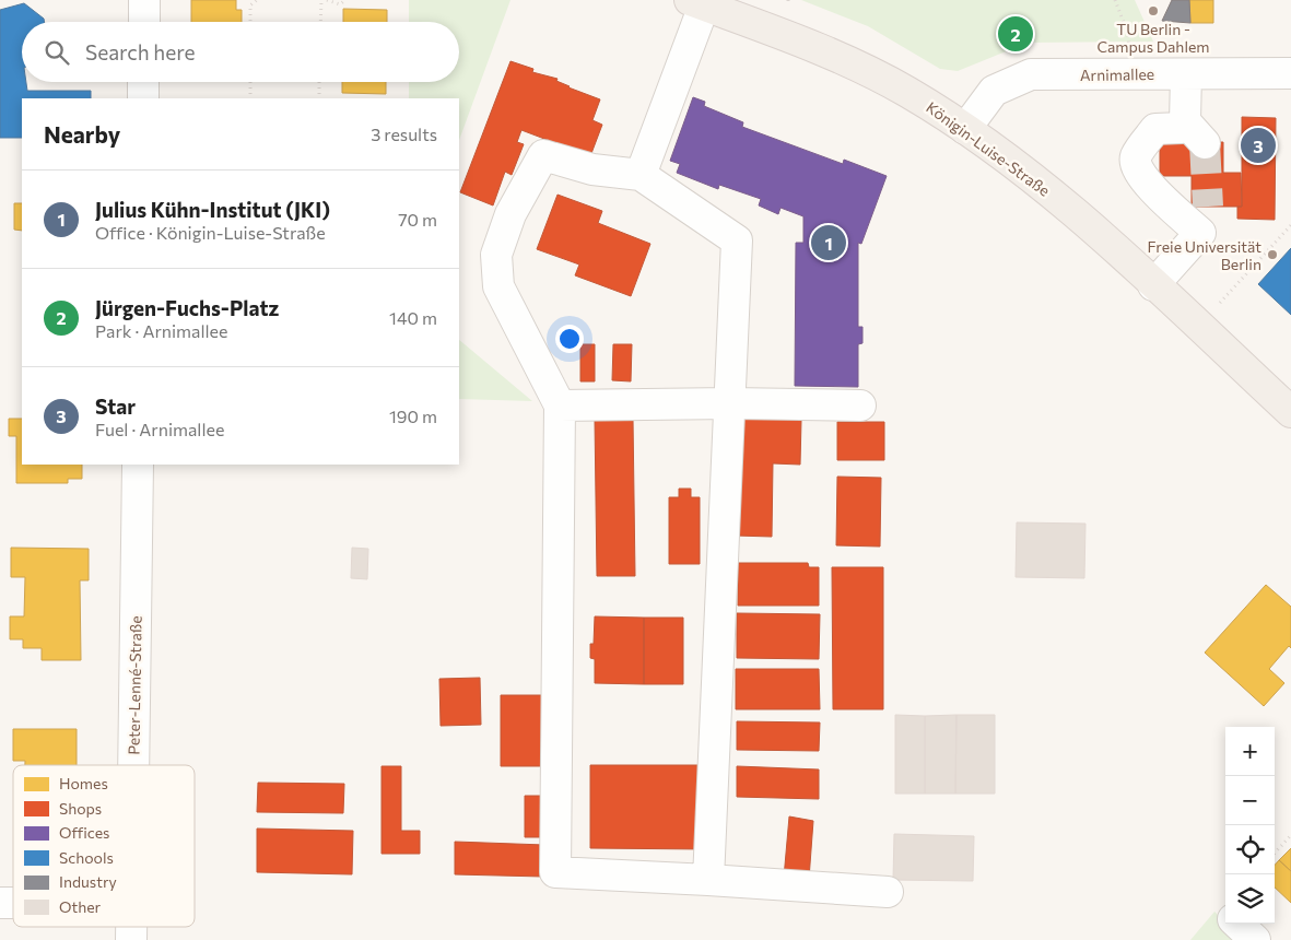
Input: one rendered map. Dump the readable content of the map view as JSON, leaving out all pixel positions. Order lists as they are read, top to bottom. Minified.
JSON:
{"streets":{"main road":["Königin-Luise-Straße"],"street":["Arnimallee","Peter-Lenné-Straße"]},"crossings":[["Arnimallee","Königin-Luise-Straße"]],"places":["TU Berlin - Campus Dahlem","Freie Universität Berlin"],"legend":["Homes","Shops","Offices","Schools","Industry","Other"],"page":{"pins":["2","3","1"],"search":"Search here","heading":["Nearby","3 results"],"list":[{"mark":"1","name":"Julius Kühn-Institut (JKI)","note":"Office · Königin-Luise-Straße","value":"70 m"},{"mark":"2","name":"Jürgen-Fuchs-Platz","note":"Park · Arnimallee","value":"140 m"},{"mark":"3","name":"Star","note":"Fuel · Arnimallee","value":"190 m"}],"map_buttons":["+","−"]}}
